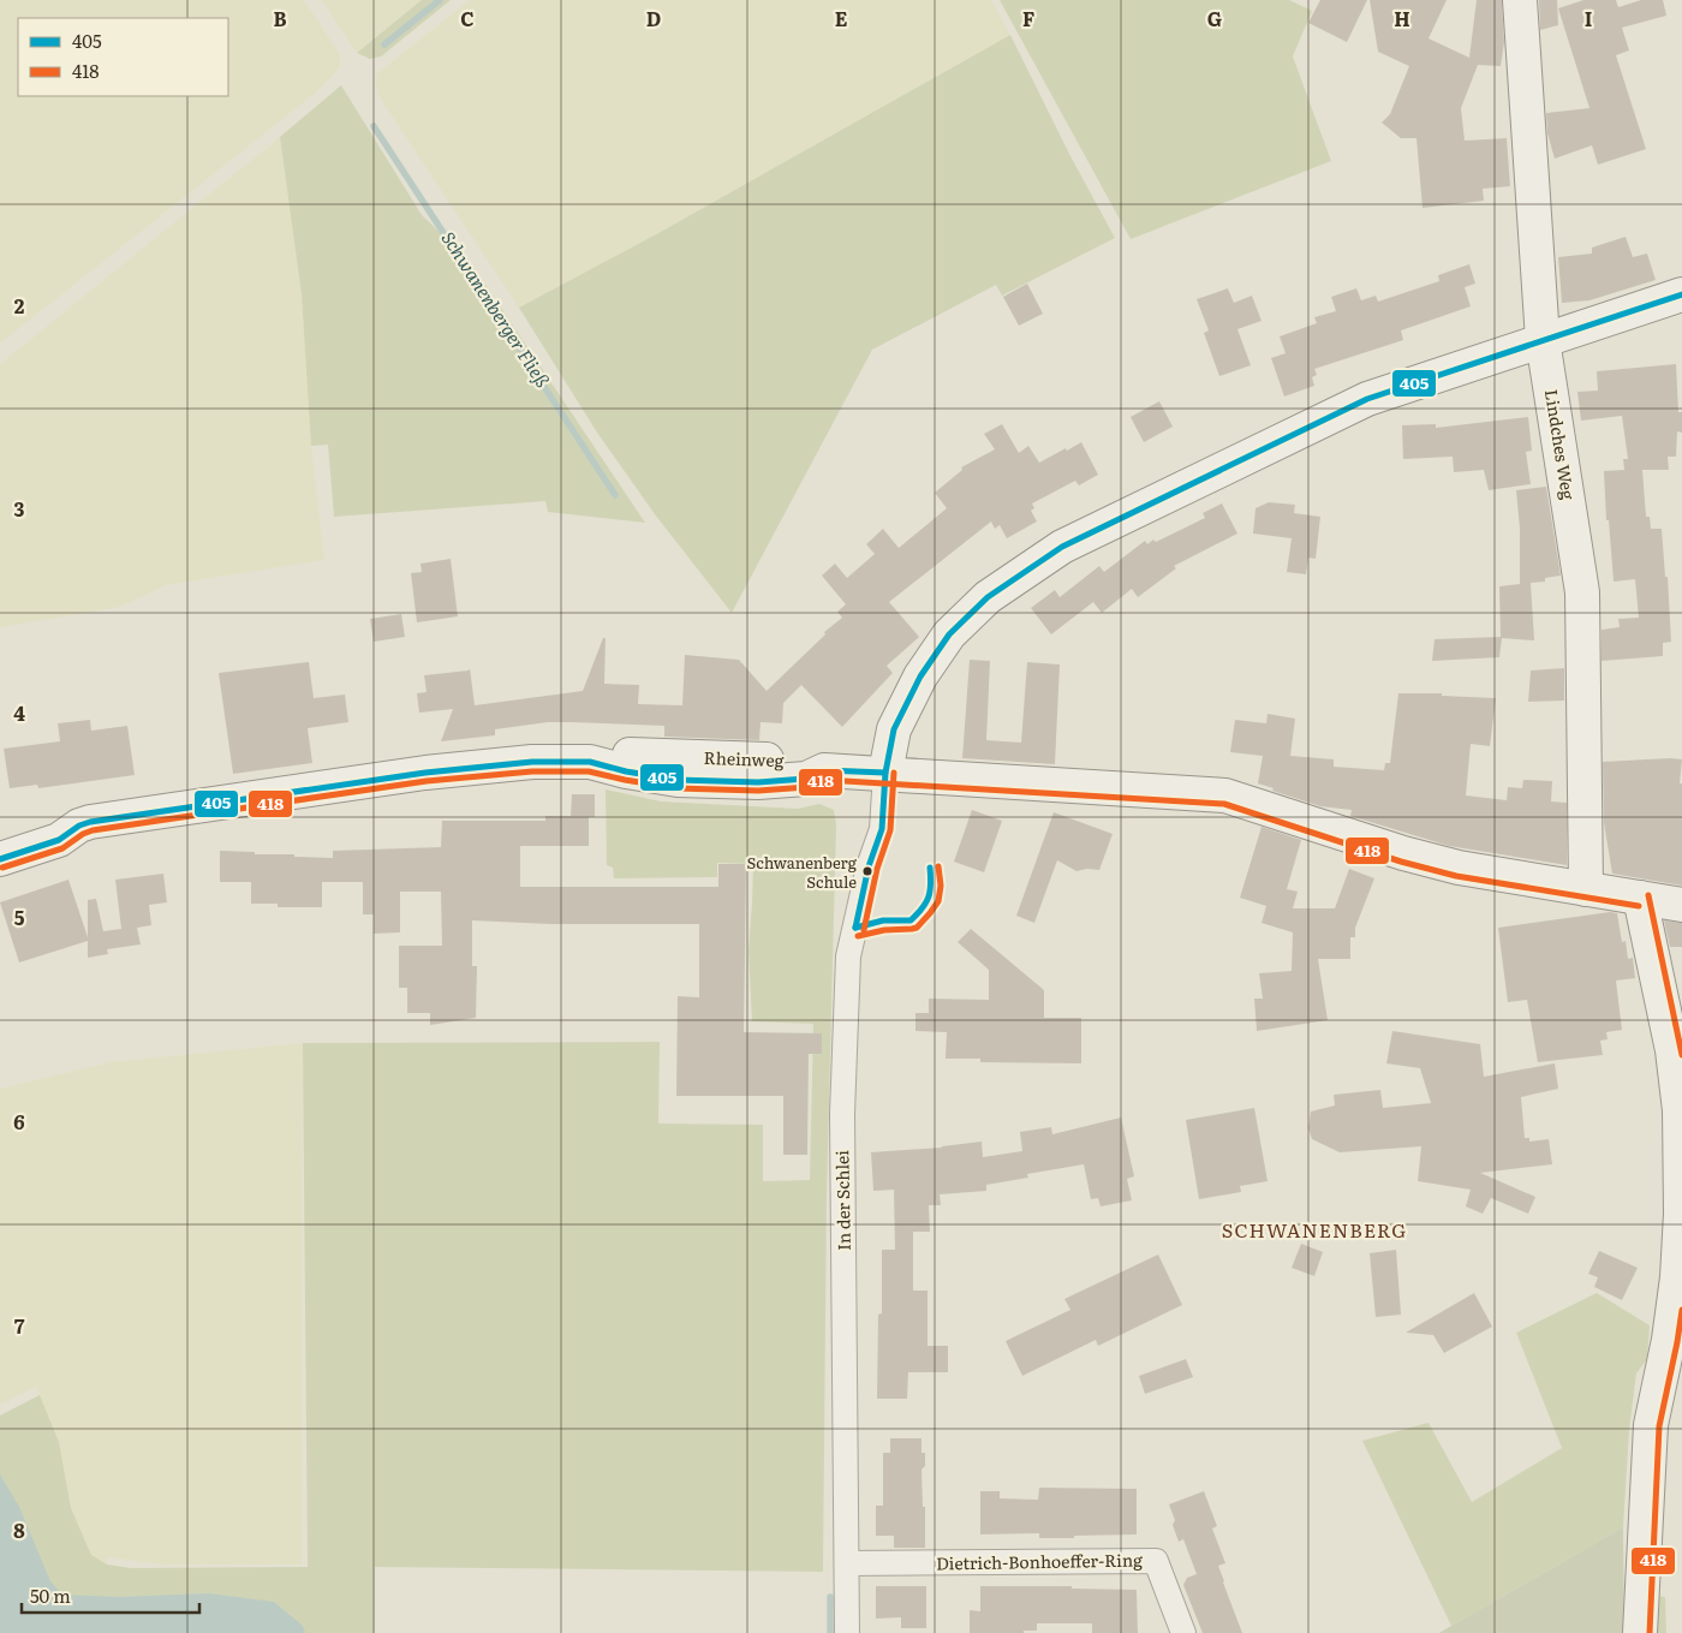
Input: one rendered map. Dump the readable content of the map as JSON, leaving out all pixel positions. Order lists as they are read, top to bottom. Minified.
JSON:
{"streets":{"main road":["Lindches Weg","Rheinweg"],"street":["In der Schlei","Dietrich-Bonhoeffer-Ring"]},"crossings":[["Lindches Weg","Rheinweg"],["Rheinweg","In der Schlei"],["In der Schlei","Dietrich-Bonhoeffer-Ring"]],"districts":["SCHWANENBERG"],"water":["Schwanenberger Fließ"],"places":["Schwanenberg Schule"],"lines":["transit line 405","transit line 418"],"legend":["405","418"],"scale_bar":"50 m","grid":{"columns":["B","C","D","E","F","G","H","I"],"rows":["2","3","4","5","6","7","8"]}}
